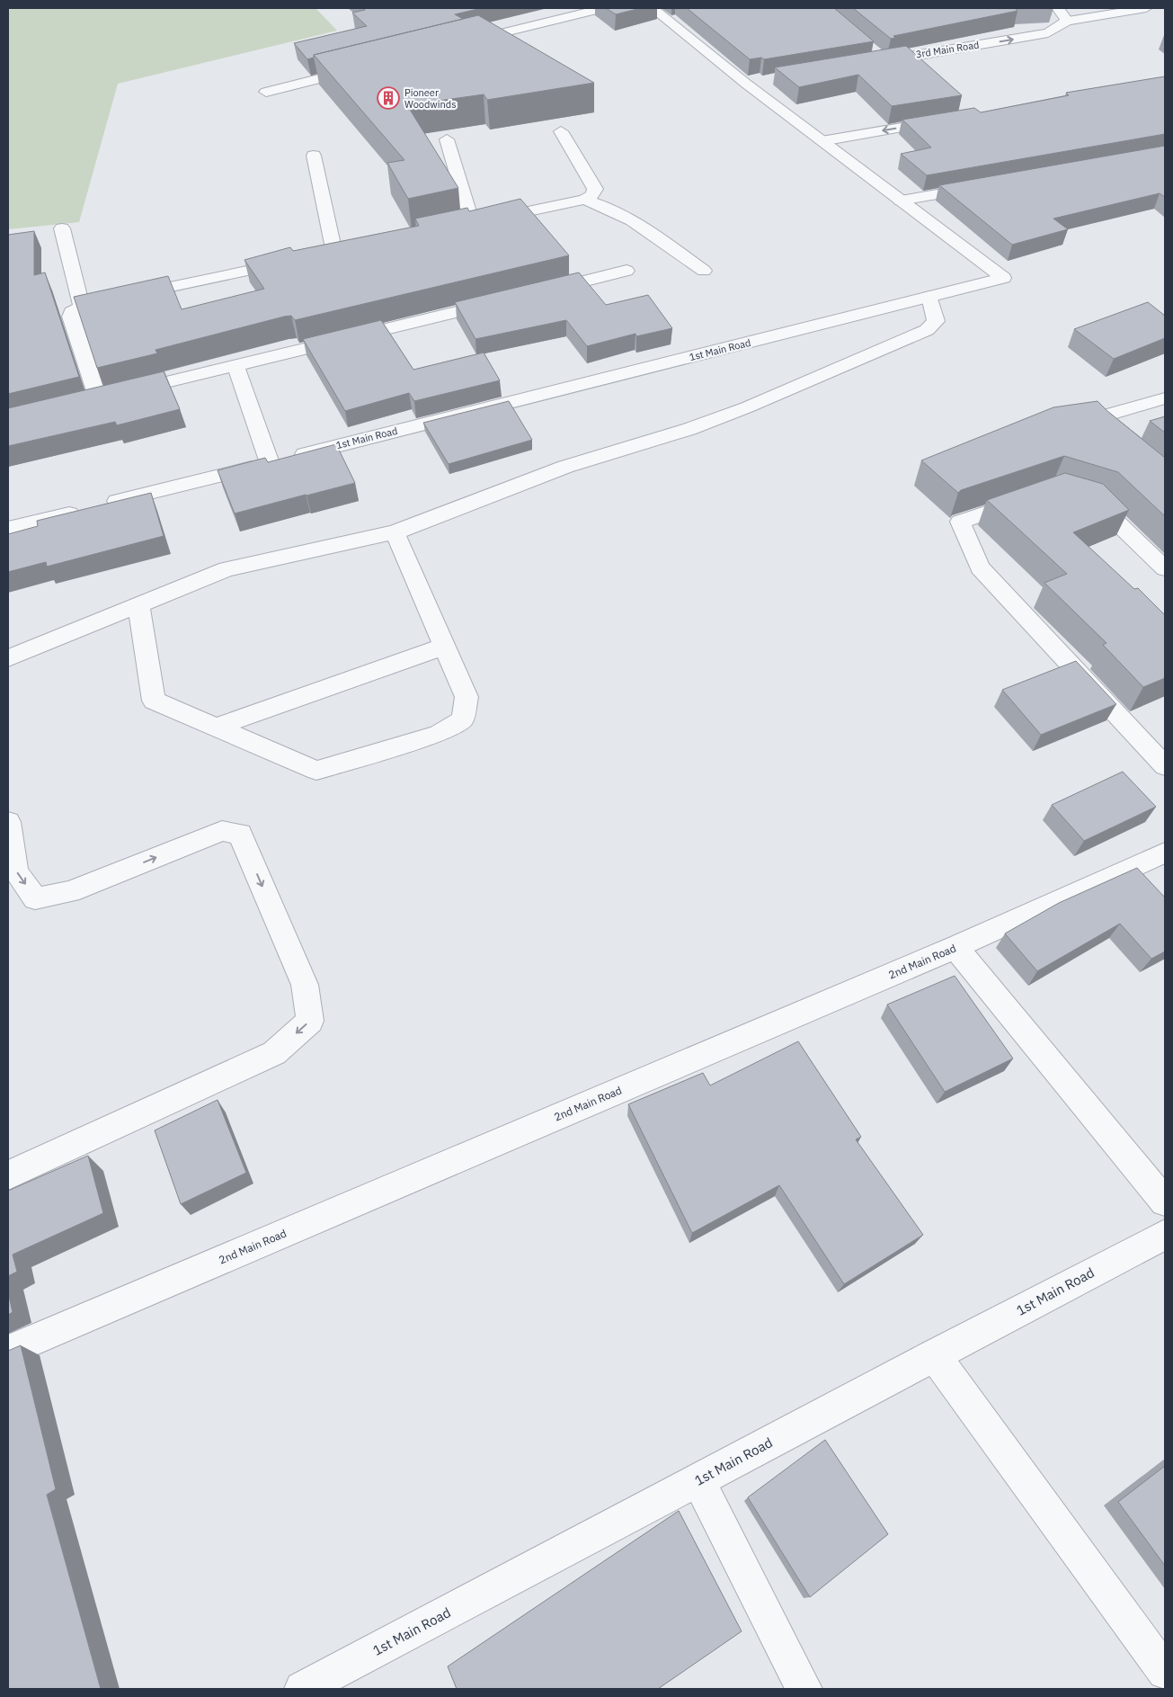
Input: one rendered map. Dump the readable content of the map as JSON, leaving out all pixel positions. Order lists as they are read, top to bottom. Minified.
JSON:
{"streets":{"street":["3rd Main Road","1st Main Road","2nd Main Road"]},"places":{"building":["Pioneer Woodwinds"]}}
